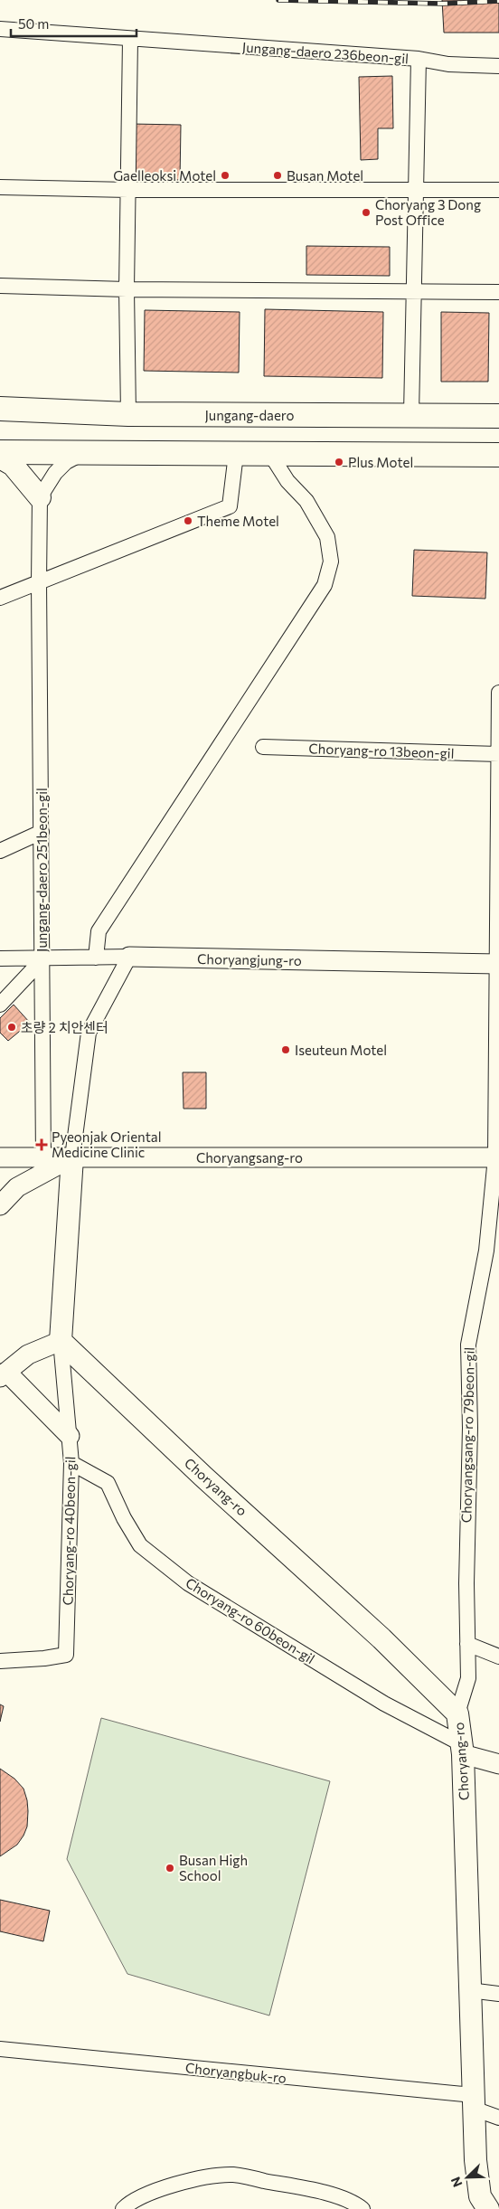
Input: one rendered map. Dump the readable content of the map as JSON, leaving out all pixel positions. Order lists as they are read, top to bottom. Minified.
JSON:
{"streets":{"main road":["Jungang-daero","Choryang-ro"],"street":["Jungang-daero 236beon-gil","Choryang-ro 13beon-gil","Jungang-daero 251beon-gil","Choryangjung-ro","Choryangsang-ro","Choryangsang-ro 79beon-gil","Choryang-ro 40beon-gil","Choryang-ro 60beon-gil","Choryangbuk-ro"]},"crossings":[["Jungang-daero 236beon-gil","Jungang-daero"],["Choryang-ro 13beon-gil","Choryangsang-ro 79beon-gil"],["Jungang-daero 251beon-gil","Choryangjung-ro"],["Jungang-daero 251beon-gil","Choryangsang-ro"],["Choryangjung-ro","Choryangsang-ro 79beon-gil"],["Choryangsang-ro","Choryangsang-ro 79beon-gil"],["Choryangsang-ro 79beon-gil","Choryang-ro"],["Choryang-ro","Choryang-ro 40beon-gil"],["Choryang-ro","Choryang-ro 60beon-gil"],["Choryang-ro","Choryangbuk-ro"],["Choryang-ro 40beon-gil","Choryang-ro 60beon-gil"]],"places":{"other":["Gaelleoksi Motel","Busan Motel","Choryang 3 Dong Post Office","Plus Motel","Theme Motel","초량 2 치안센터","Iseuteun Motel","Busan High School"],"health":["Pyeonjak Oriental Medicine Clinic"]},"scale_bar":"50 m","north":"bottom left"}
